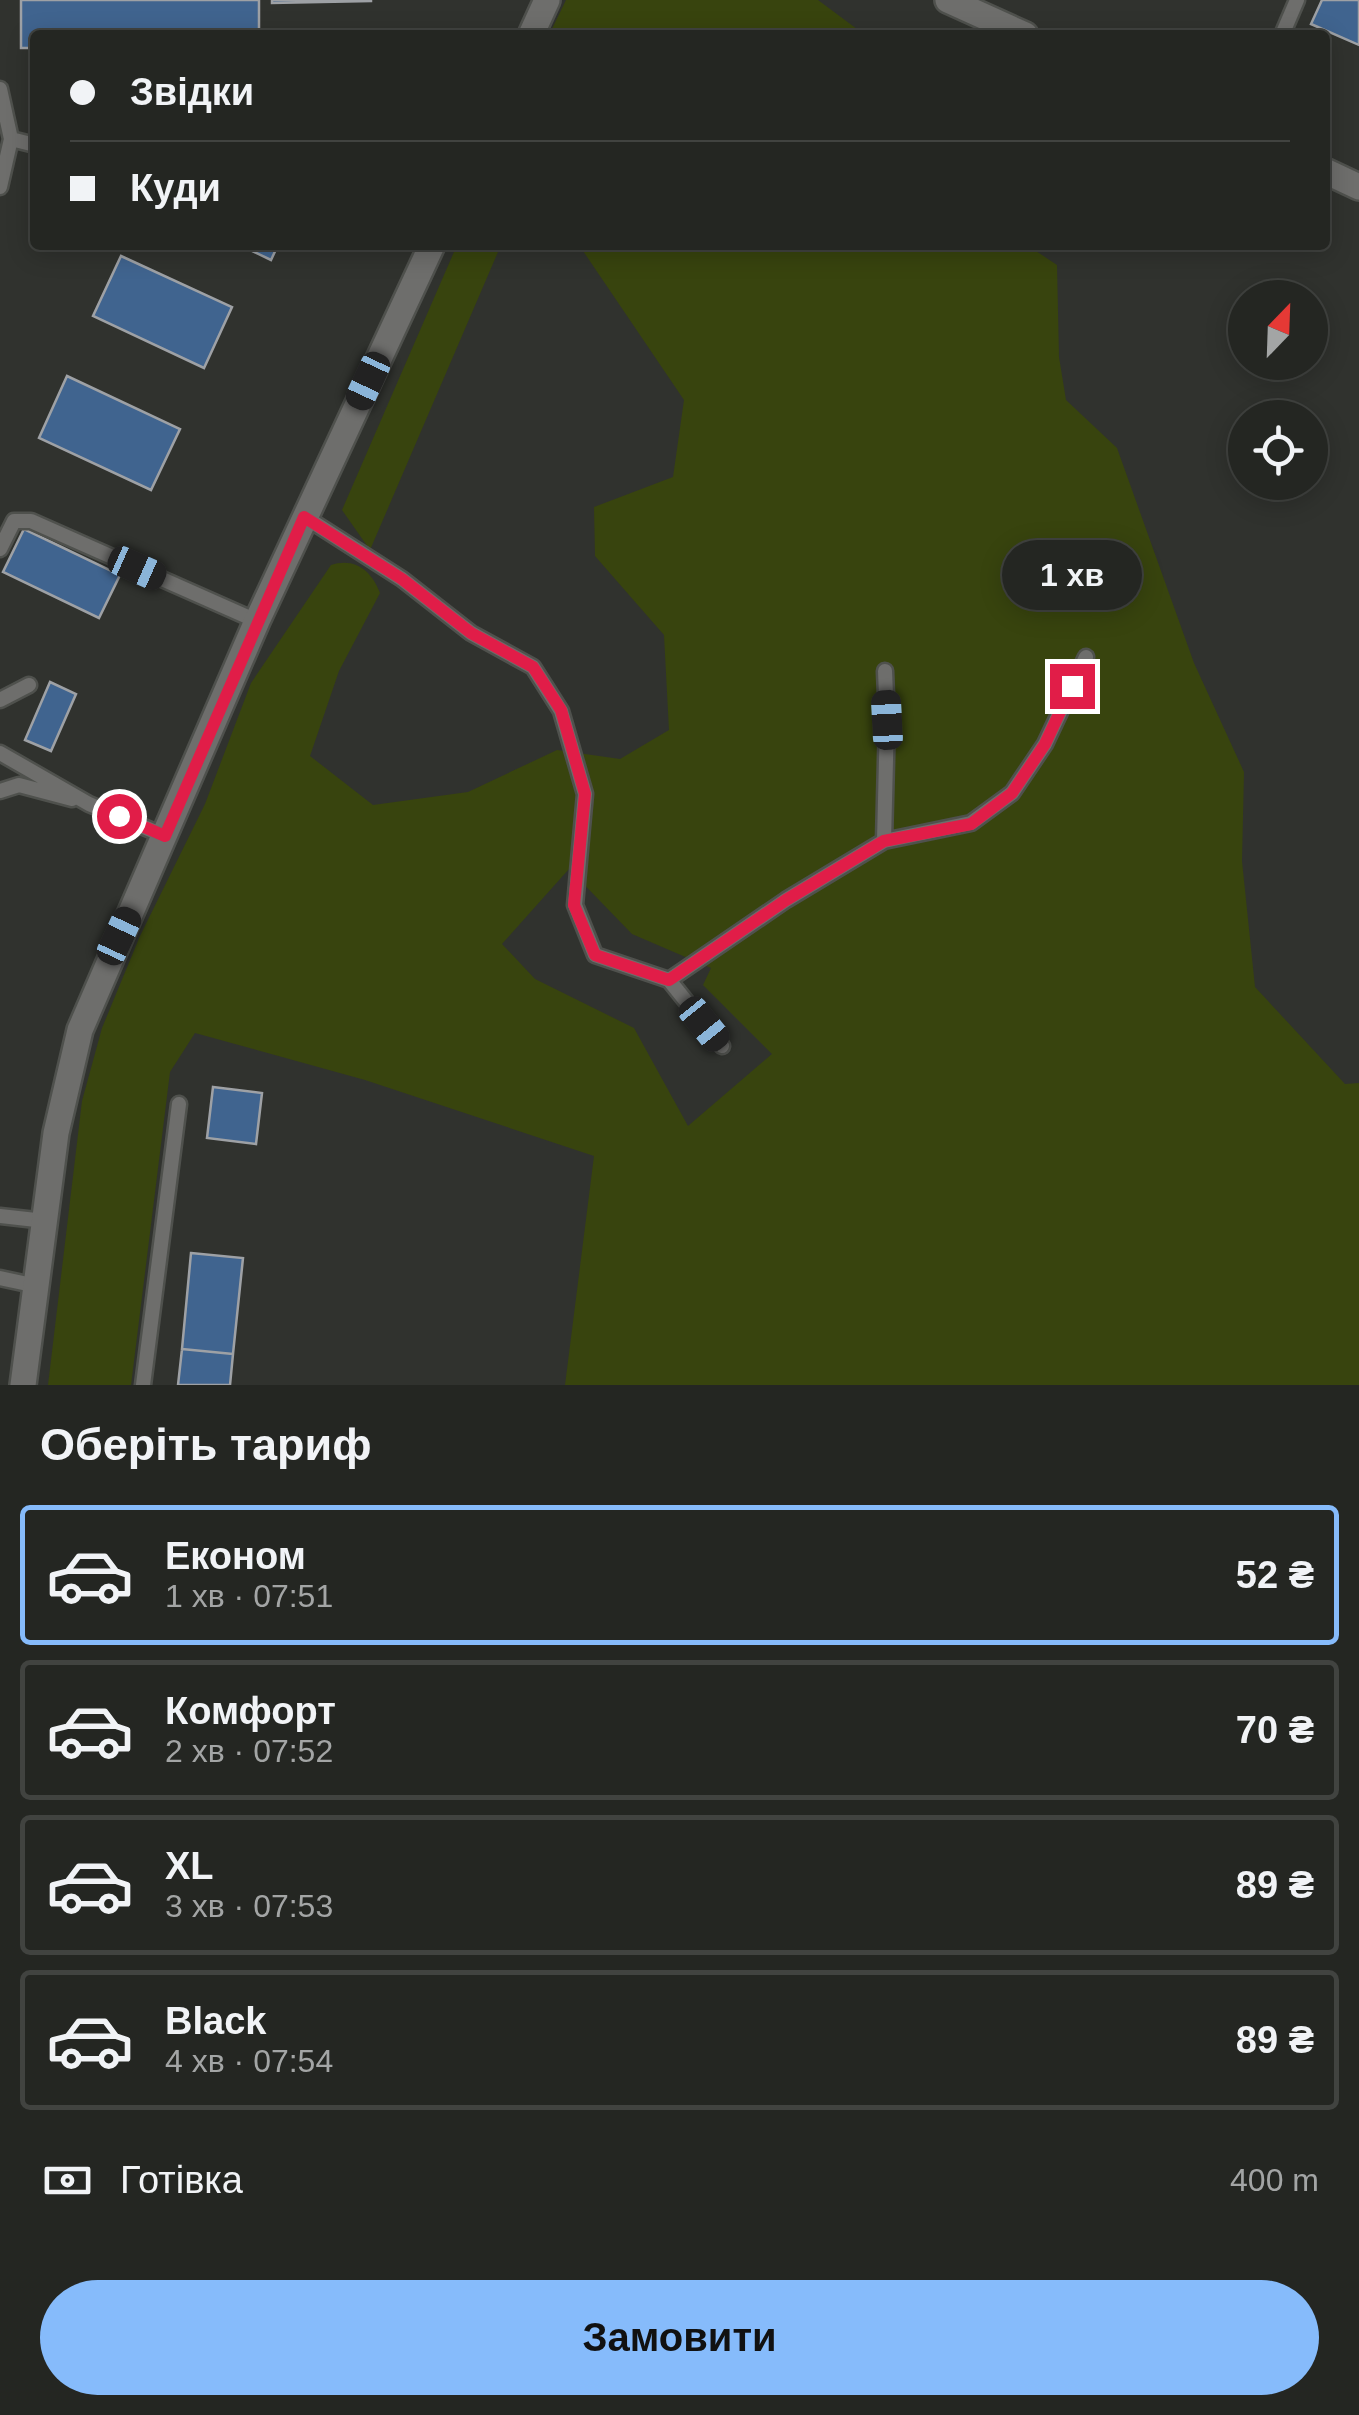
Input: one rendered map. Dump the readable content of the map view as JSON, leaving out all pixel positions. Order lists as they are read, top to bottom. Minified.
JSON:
{"north":"top right","page":{"banner":["Звідки","Куди"],"bubble":"1 хв","heading":"Оберіть тариф","list":[{"name":"Економ","note":"1 хв · 07:51","value":"52 ₴"},{"name":"Комфорт","note":"2 хв · 07:52","value":"70 ₴"},{"name":"XL","note":"3 хв · 07:53","value":"89 ₴"},{"name":"Black","note":"4 хв · 07:54","value":"89 ₴"}],"pay":["Готівка","400 m"],"buttons":"Замовити"}}
